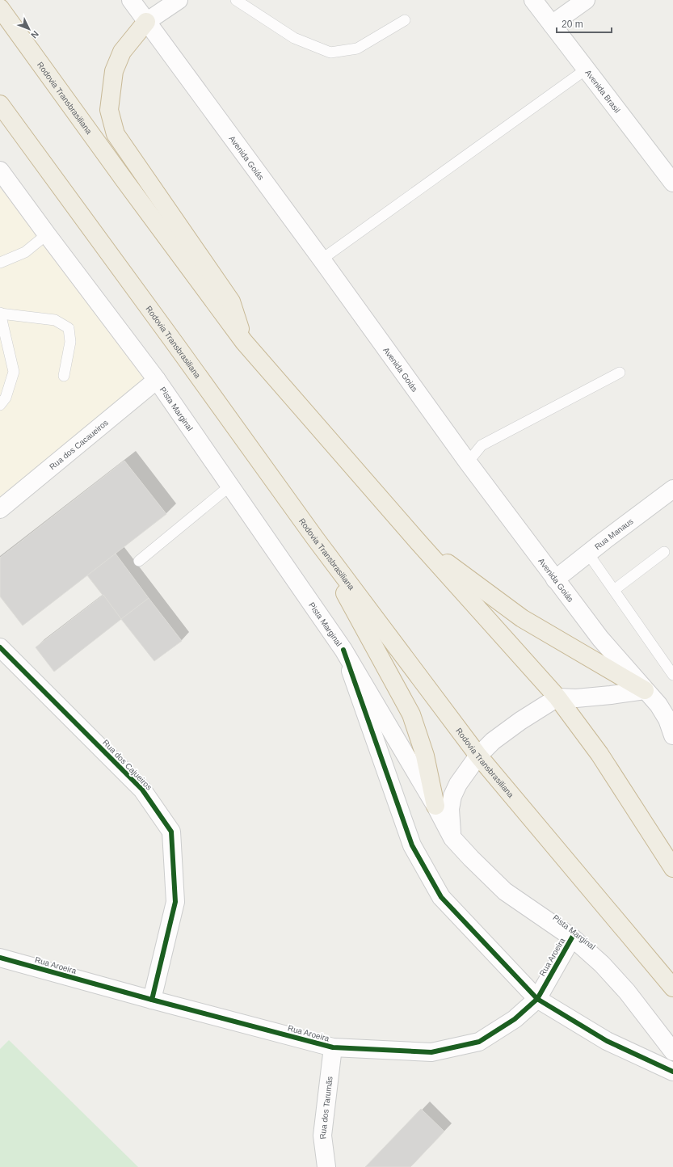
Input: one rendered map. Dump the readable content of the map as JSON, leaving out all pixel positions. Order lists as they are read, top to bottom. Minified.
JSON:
{"streets":{"highway":["Rodovia Transbrasiliana"],"street":["Avenida Brasil","Avenida Goiás","Pista Marginal","Rua dos Cacaueiros","Rua Manaus","Rua dos Cajueiros","Rua Aroeira","Rua dos Tarumãs"]},"crossings":[["Avenida Goiás","Rua Manaus"],["Pista Marginal","Rua dos Cacaueiros"],["Pista Marginal","Rua Aroeira"],["Rua dos Cajueiros","Rua Aroeira"],["Rua Aroeira","Rua dos Tarumãs"]],"scale_bar":"20 m","north":"bottom right"}
